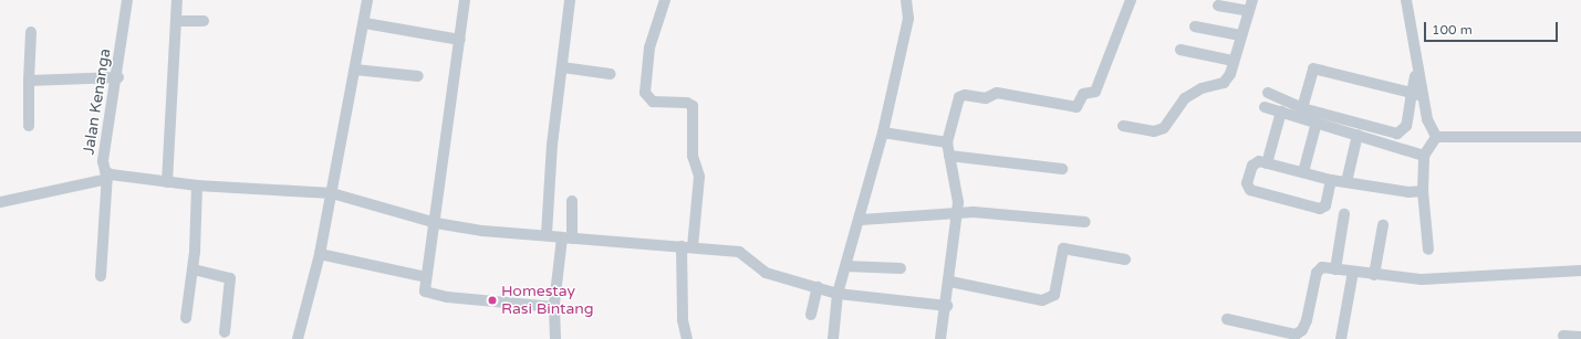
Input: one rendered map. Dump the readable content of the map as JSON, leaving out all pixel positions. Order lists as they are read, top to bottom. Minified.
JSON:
{"streets":{"street":["Jalan Kenanga"]},"places":["Homestay Rasi Bintang"],"scale_bar":"100 m"}
